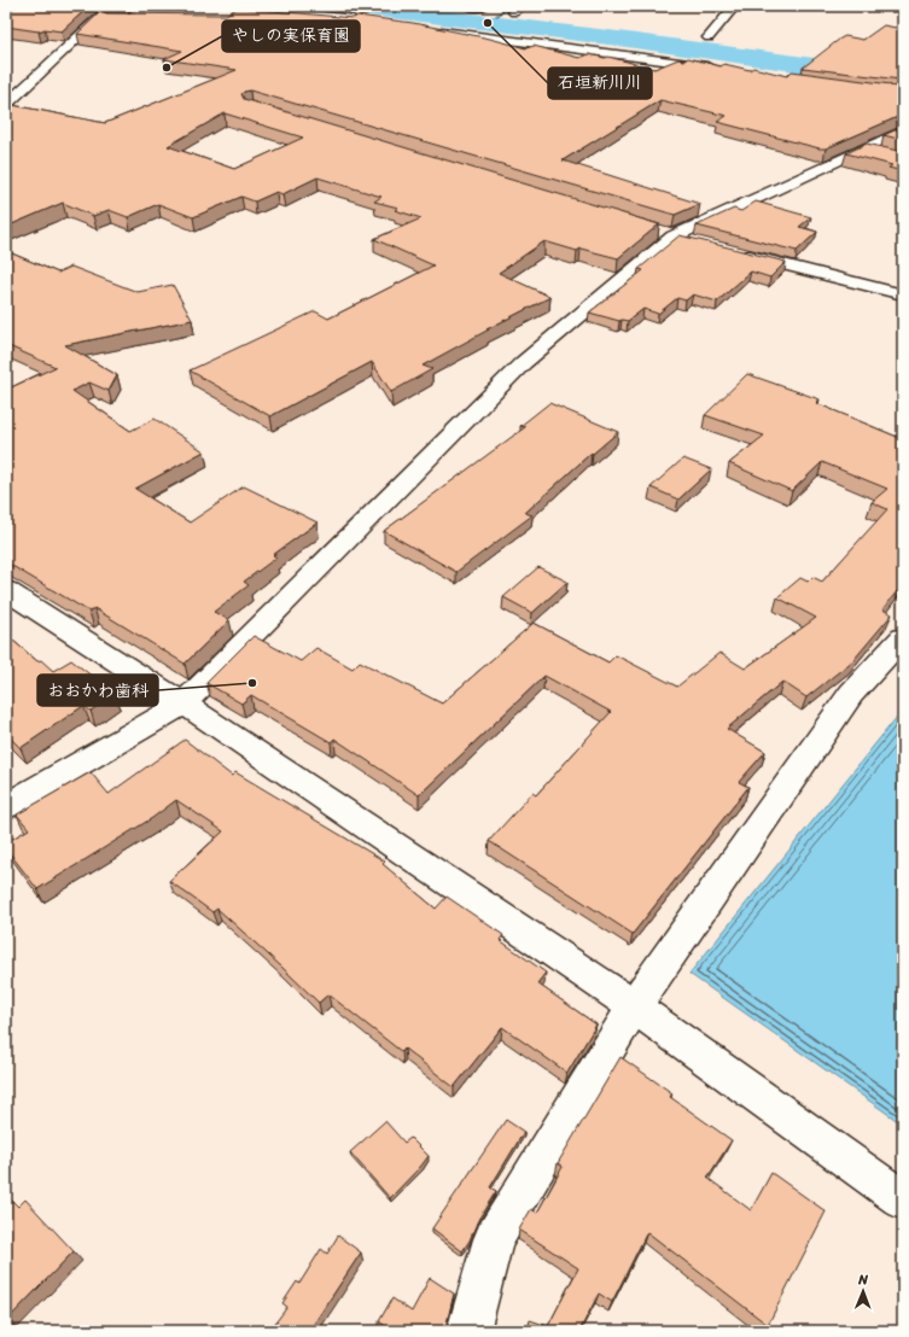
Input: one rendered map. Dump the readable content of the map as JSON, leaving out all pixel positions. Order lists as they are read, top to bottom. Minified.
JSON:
{"places":["石垣新川川","やしの実保育園","おおかわ歯科"],"north":"top"}
